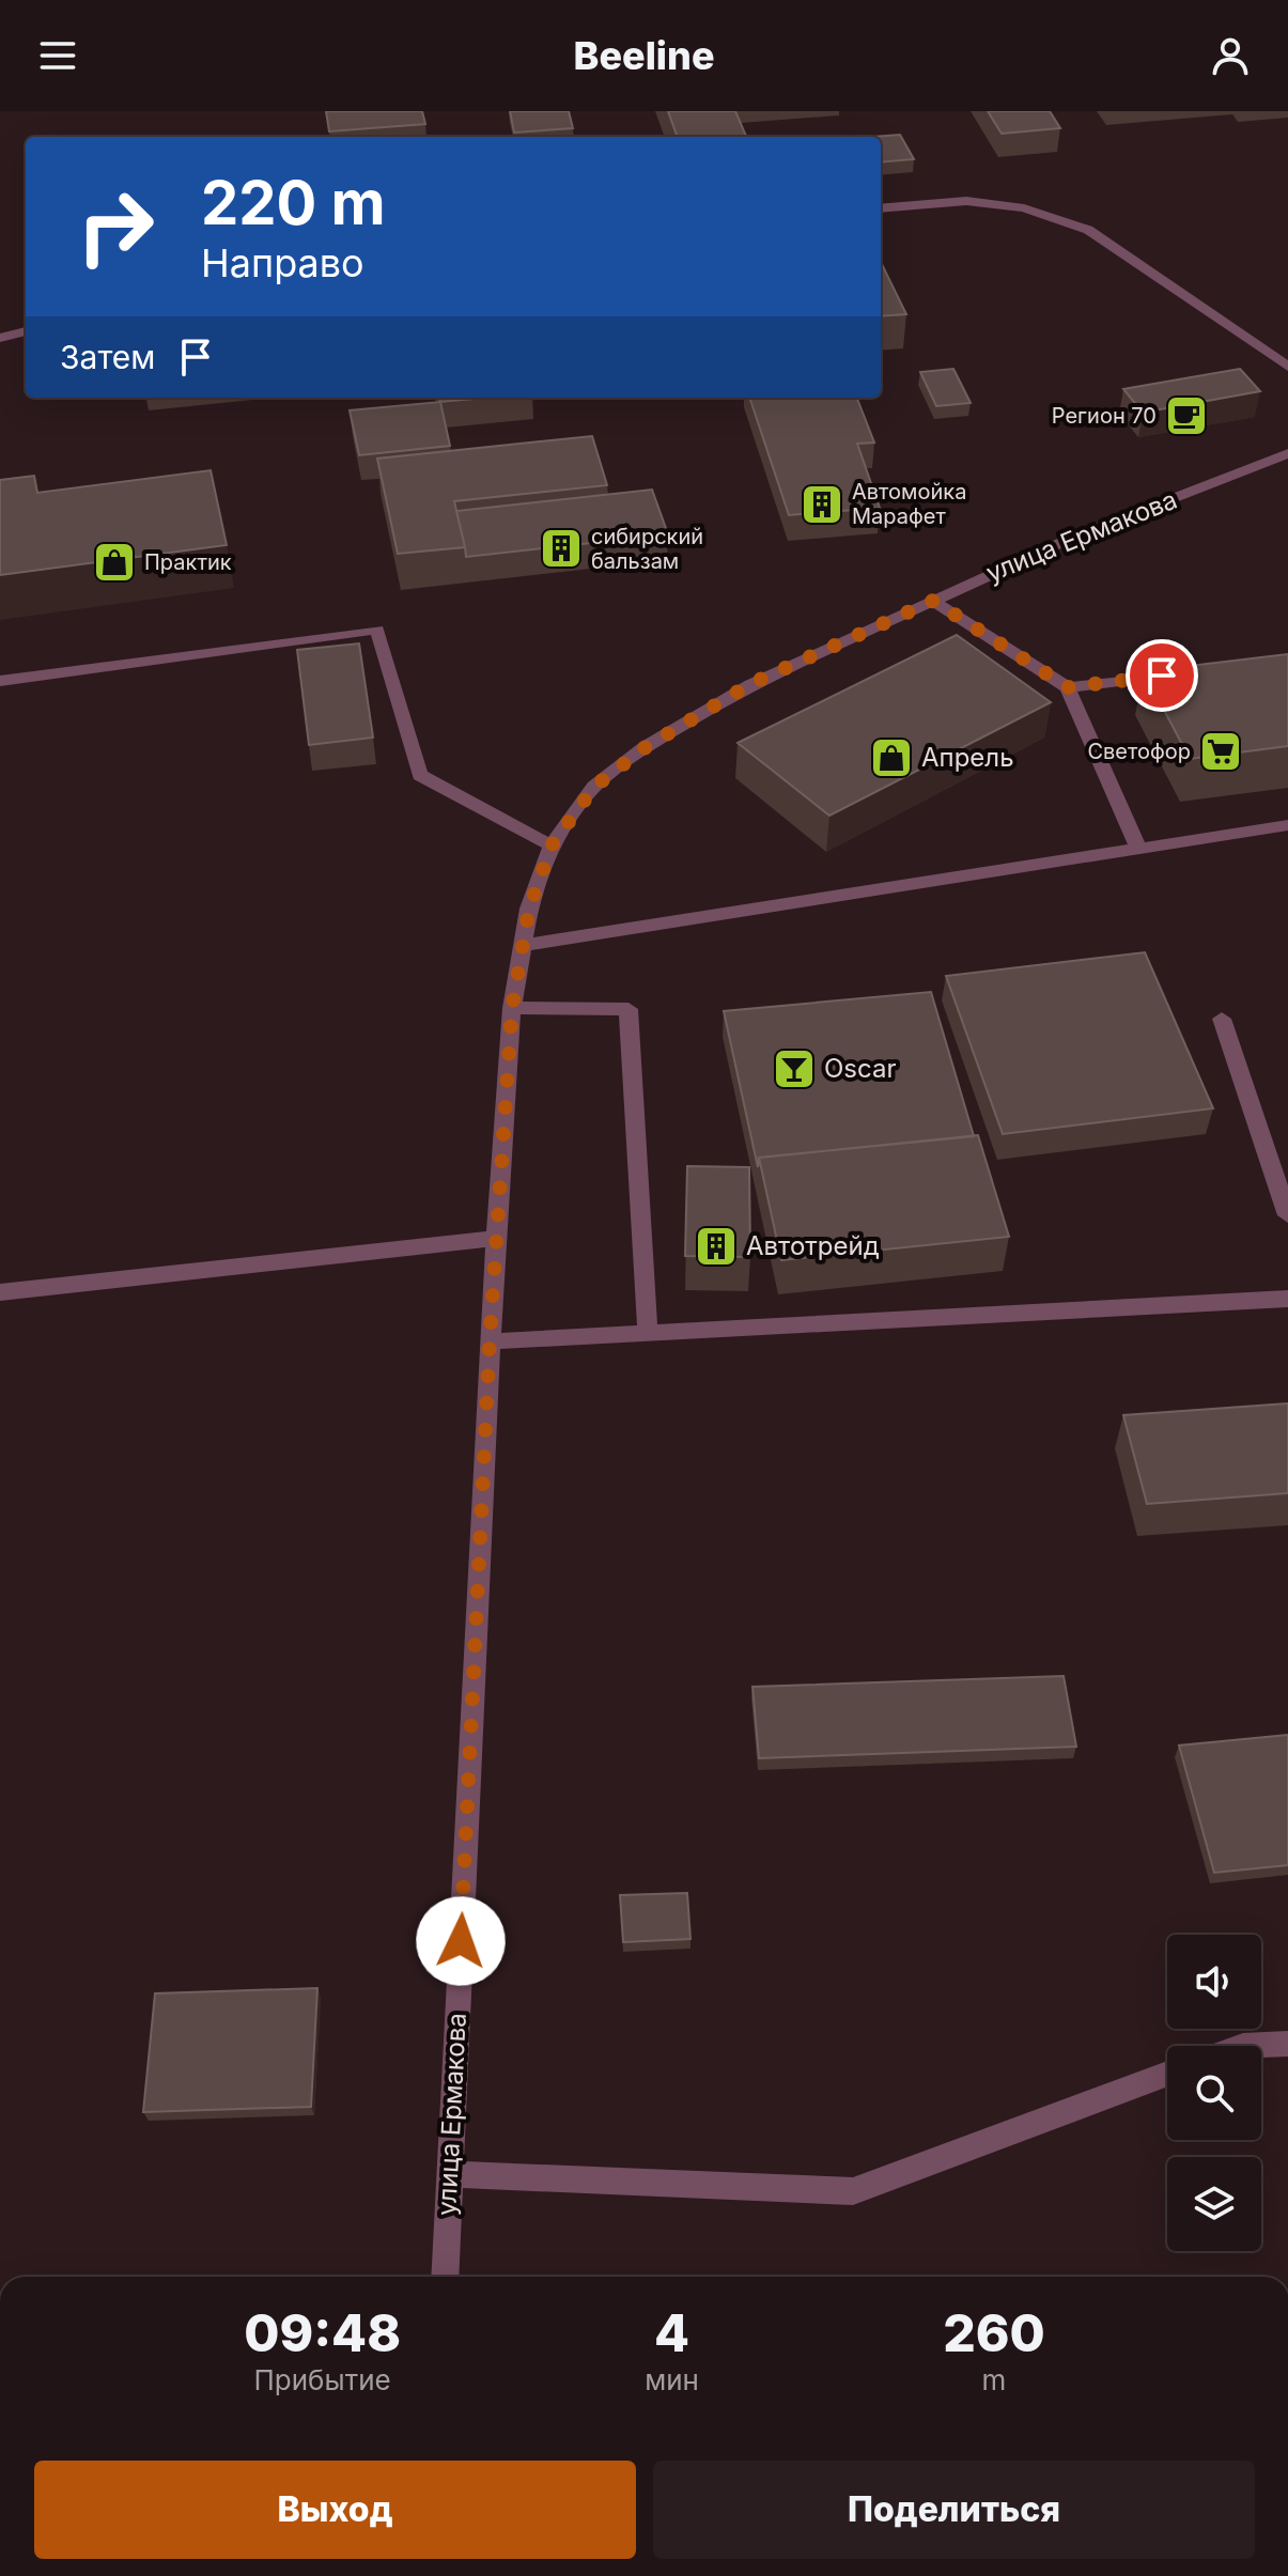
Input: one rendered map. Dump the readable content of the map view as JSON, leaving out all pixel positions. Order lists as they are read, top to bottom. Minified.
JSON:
{"streets":{"street":["улица Ермакова"]},"places":{"cafe":["Регион 70"],"building":["Автомойка Марафет","сибирский бальзам","Автотрейд"],"shop":["Практик","Апрель"],"supermarket":["Светофор"],"bar":["Oscar"]},"page":{"header":"Beeline","turn":["220 m","Направо"],"then":"Затем","eta":["09:48","Прибытие","4","мин","260","m"],"buttons":["Выход","Поделиться"]}}
